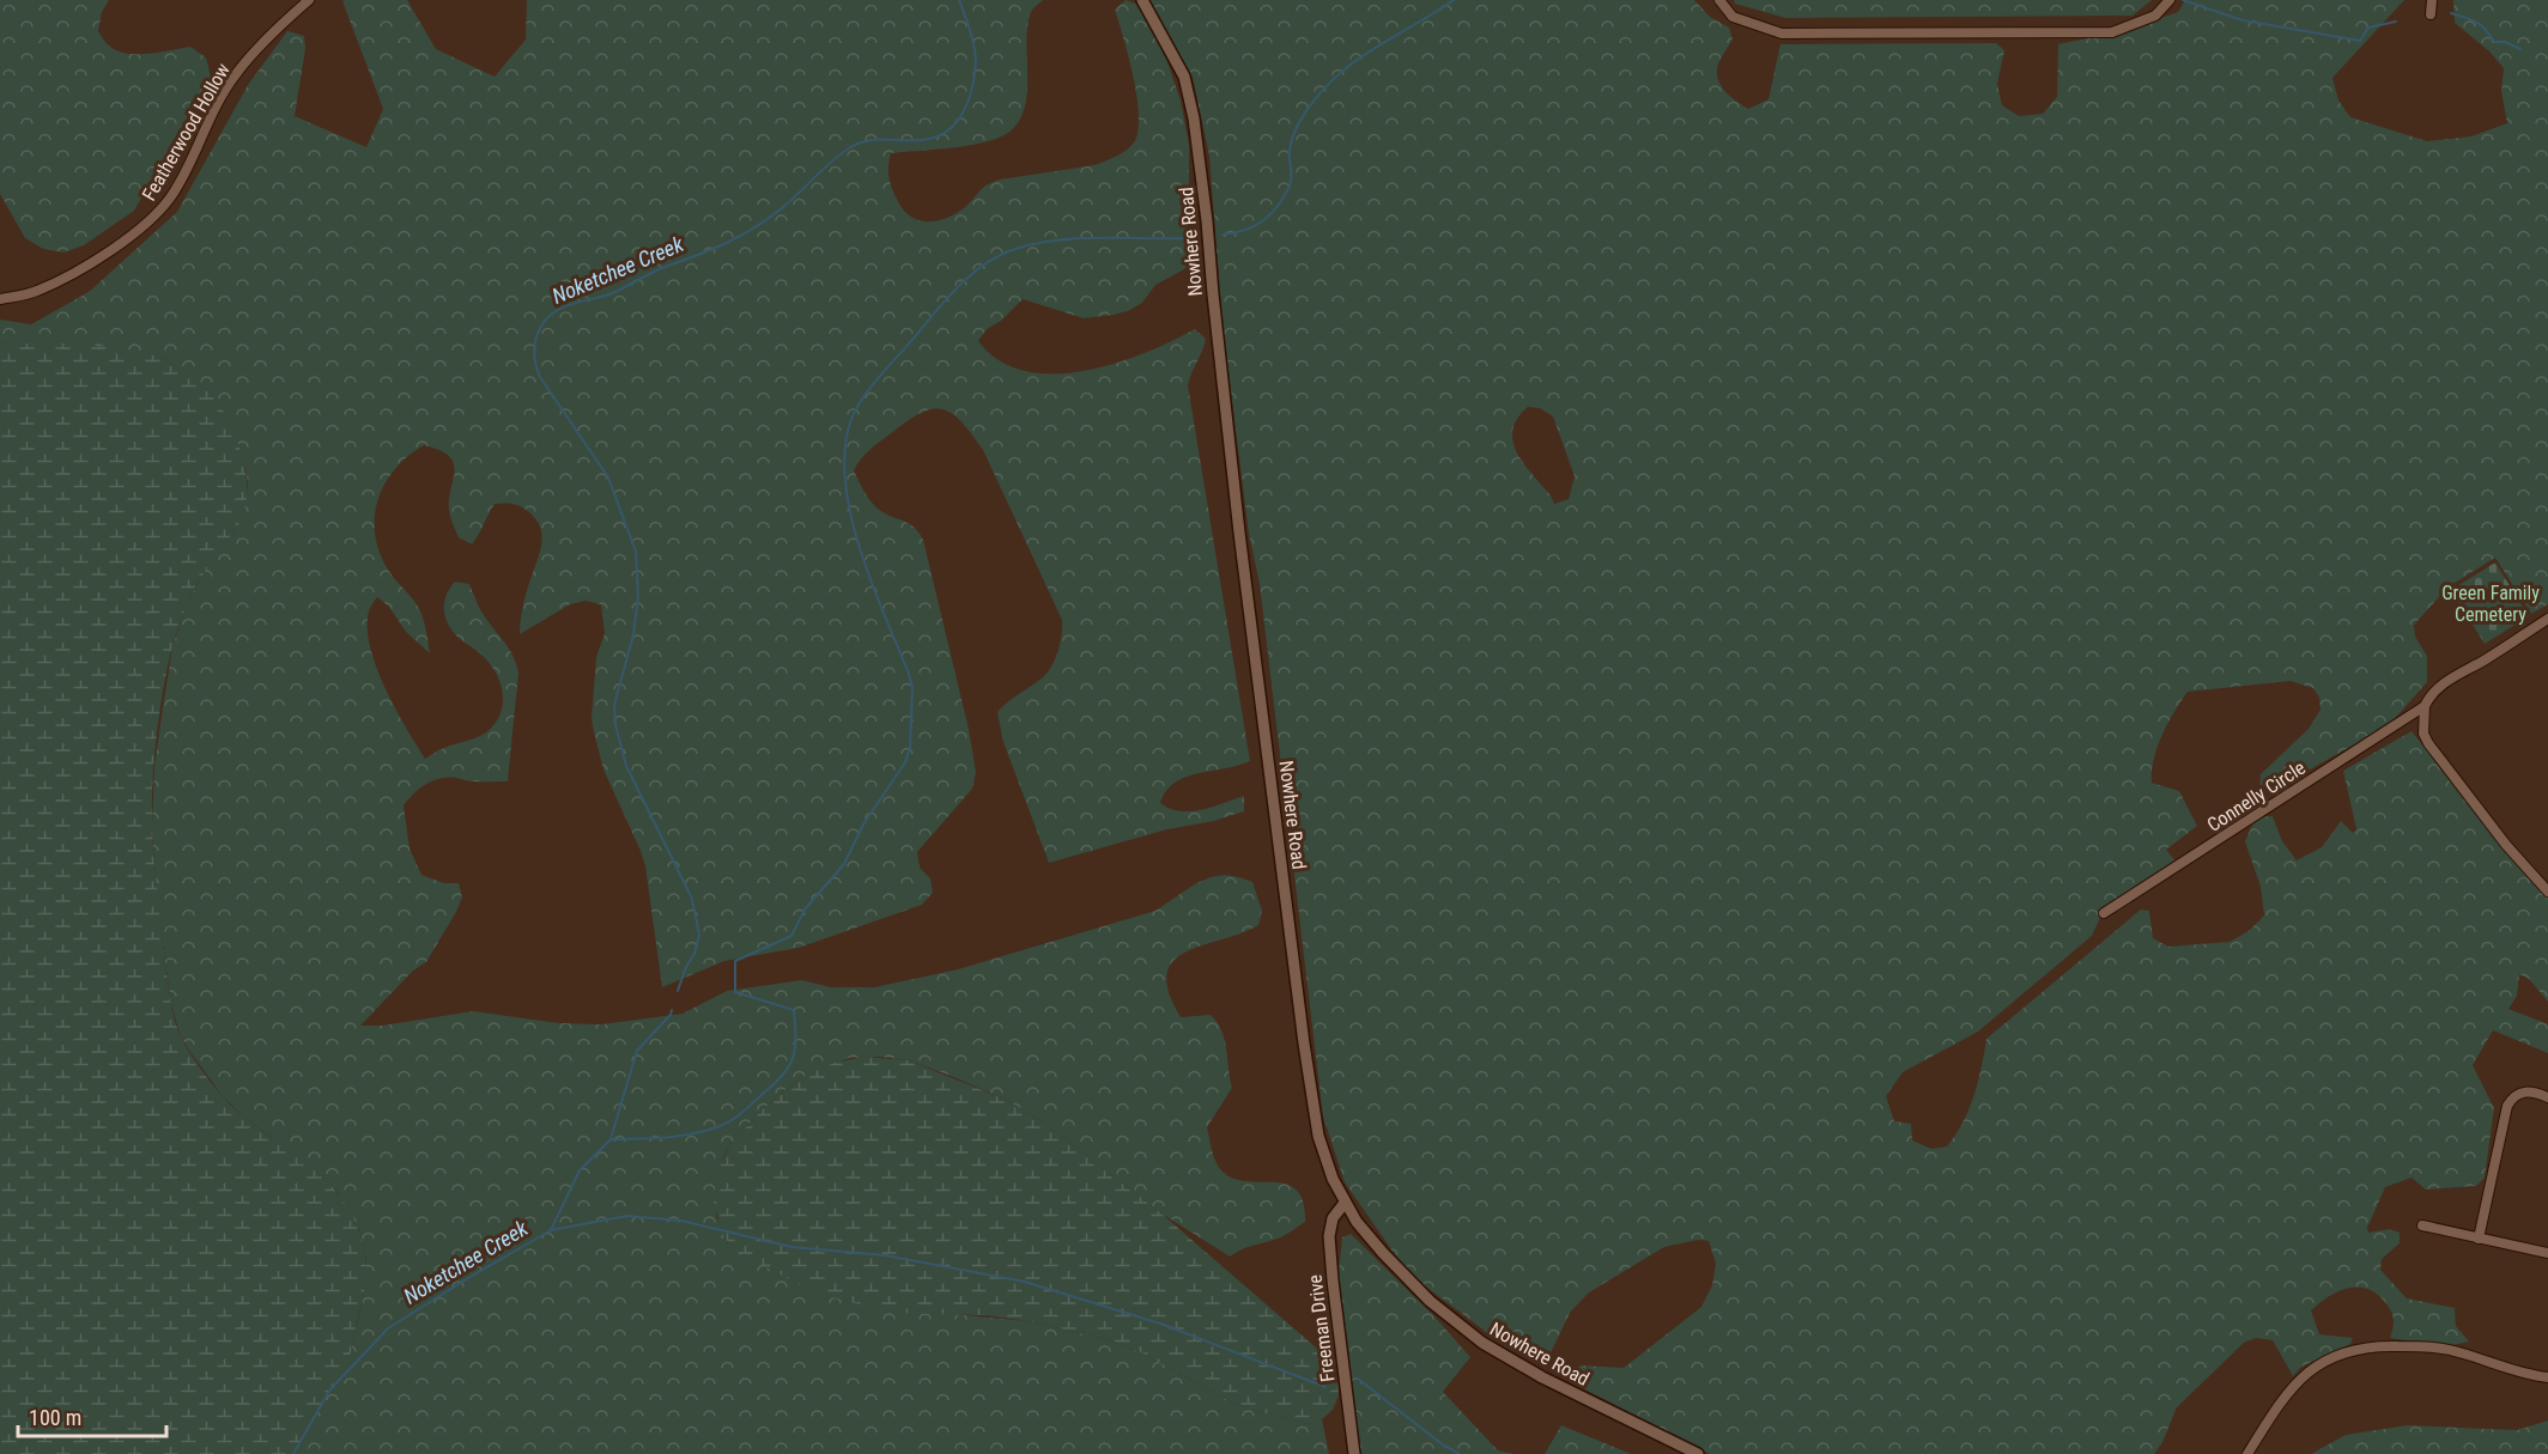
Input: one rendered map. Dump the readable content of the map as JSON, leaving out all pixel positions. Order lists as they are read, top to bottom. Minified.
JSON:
{"streets":{"street":["Featherwood Hollow","Nowhere Road","Connelly Circle","Freeman Drive"]},"crossings":[["Nowhere Road","Freeman Drive"]],"water":["Noketchee Creek"],"parks":["Green Family Cemetery"],"scale_bar":"100 m"}
